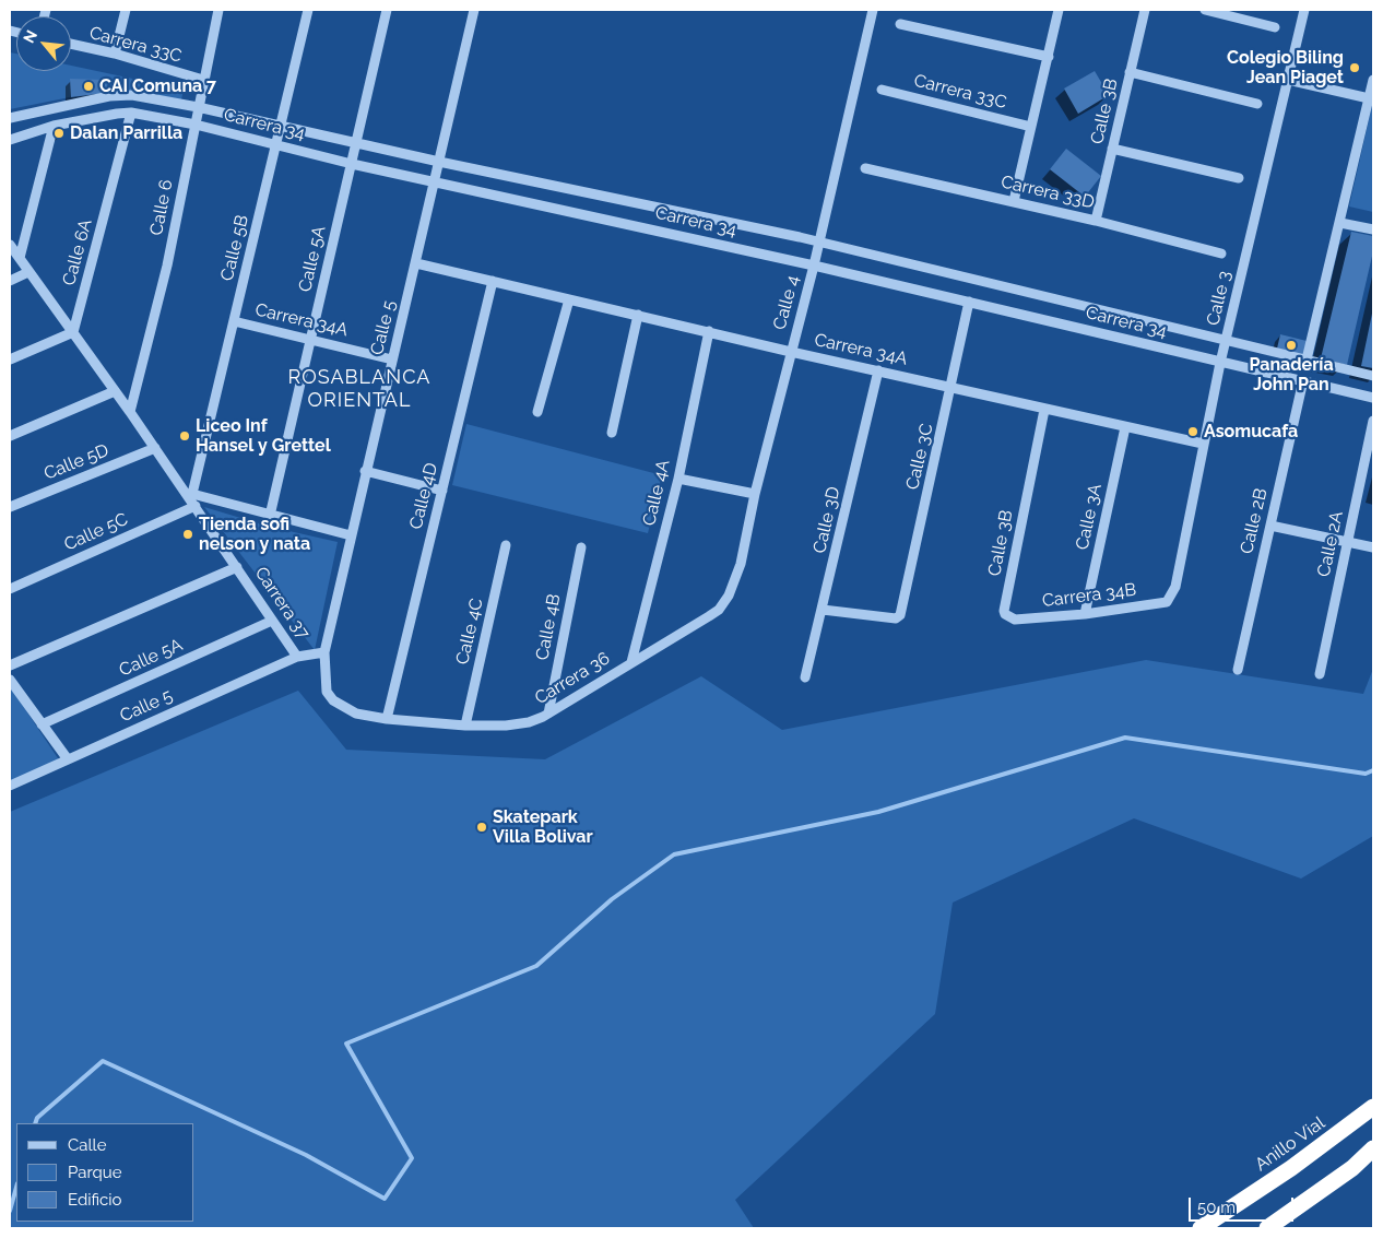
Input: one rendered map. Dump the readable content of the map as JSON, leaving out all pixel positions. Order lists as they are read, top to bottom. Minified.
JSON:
{"streets":{"highway":["Anillo Vial"],"street":["Carrera 33C","Calle 3B","Carrera 34","Carrera 33D","Calle 6","Calle 5B","Calle 6A","Calle 5A","Calle 3","Calle 4","Carrera 34A","Calle 5","Calle 3C","Calle 5D","Calle 4A","Calle 4D","Calle 3A","Calle 3D","Calle 2B","Calle 5C","Calle 2A","Carrera 34B","Carrera 37","Calle 4B","Calle 4C","Carrera 36"]},"crossings":[["Carrera 33C","Calle 6"],["Calle 3B","Carrera 33D"],["Calle 3B","Carrera 34A"],["Calle 3B","Carrera 34B"],["Carrera 34","Calle 6"],["Carrera 34","Calle 5B"],["Carrera 34","Calle 6A"],["Carrera 34","Calle 5A"],["Carrera 34","Calle 3"],["Carrera 34","Calle 4"],["Carrera 34","Calle 5"],["Carrera 34","Calle 3C"],["Carrera 34","Calle 2B"],["Calle 6","Carrera 37"],["Calle 5B","Carrera 34A"],["Calle 5B","Carrera 37"],["Calle 6A","Carrera 37"],["Calle 5A","Carrera 34A"],["Calle 5A","Carrera 37"],["Calle 3","Carrera 34A"],["Calle 3","Carrera 34B"],["Calle 4","Carrera 34A"],["Calle 4","Carrera 36"],["Carrera 34A","Calle 5"],["Carrera 34A","Calle 3C"],["Carrera 34A","Calle 4A"],["Carrera 34A","Calle 4D"],["Carrera 34A","Calle 3A"],["Carrera 34A","Calle 3D"],["Calle 5","Carrera 37"],["Calle 3C","Calle 3D"],["Calle 5D","Carrera 37"],["Calle 4A","Carrera 36"],["Calle 4D","Carrera 37"],["Calle 4D","Carrera 36"],["Calle 3A","Carrera 34B"],["Calle 5C","Carrera 37"],["Carrera 37","Carrera 36"],["Calle 4B","Carrera 36"],["Calle 4C","Carrera 36"]],"districts":["ROSABLANCA ORIENTAL"],"places":["Colegio Biling Jean Piaget","CAI Comuna 7","Dalan Parrilla","Panadería John Pan","Asomucafa","Liceo Inf Hansel y Grettel","Tienda sofi nelson y nata","Skatepark Villa Bolivar"],"legend":["Calle","Parque","Edificio"],"scale_bar":"50 m","north":"top left"}
